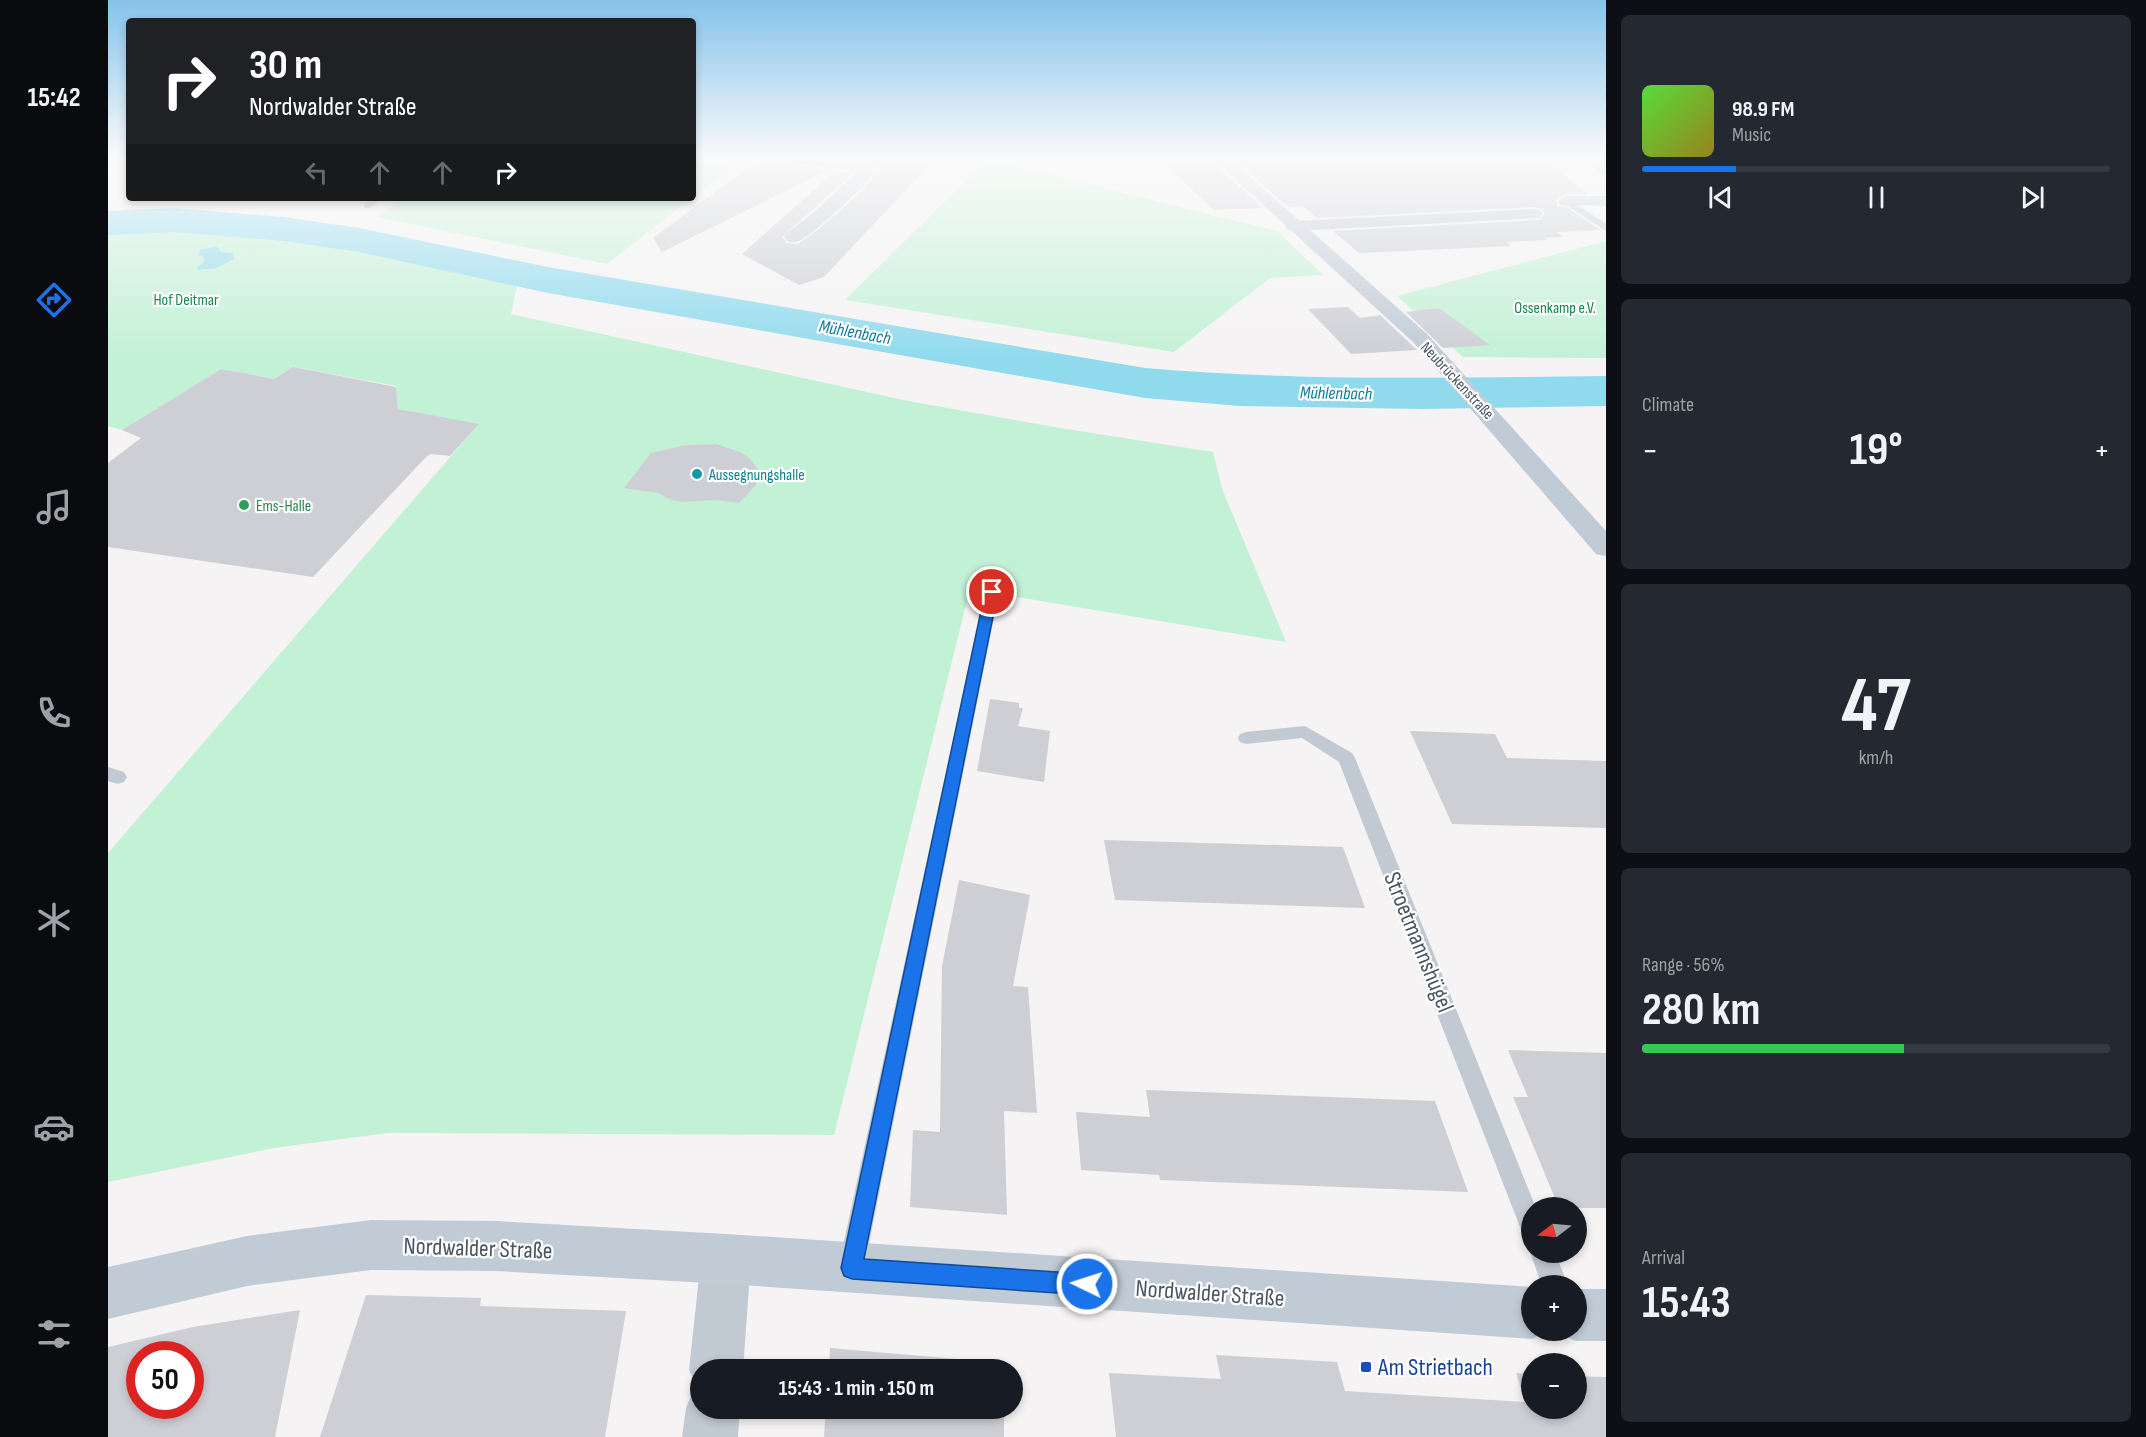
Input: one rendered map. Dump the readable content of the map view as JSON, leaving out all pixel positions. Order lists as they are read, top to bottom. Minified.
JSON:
{"streets":{"street":["Neubrückenstraße","Nordwalder Straße"],"lane":["Stroetmannshügel"]},"water":["Mühlenbach"],"parks":["Hof Deitmar","Ossenkamp e.V."],"places":{"other":["Aussegnungshalle","Ems-Halle"],"transit":["Am Strietbach"]},"north":"left","page":{"tabs":"15:42","turn":["30 m","Nordwalder Straße"],"song":["98.9 FM","Music"],"tile":["Climate",["47","km/h"],["Range · 56%","280 km"],["Arrival","15:43"]],"heat":["−","19°","+"],"map_buttons":["+","−"],"limit":"50","trip":"15:43 · 1 min · 150 m"}}
